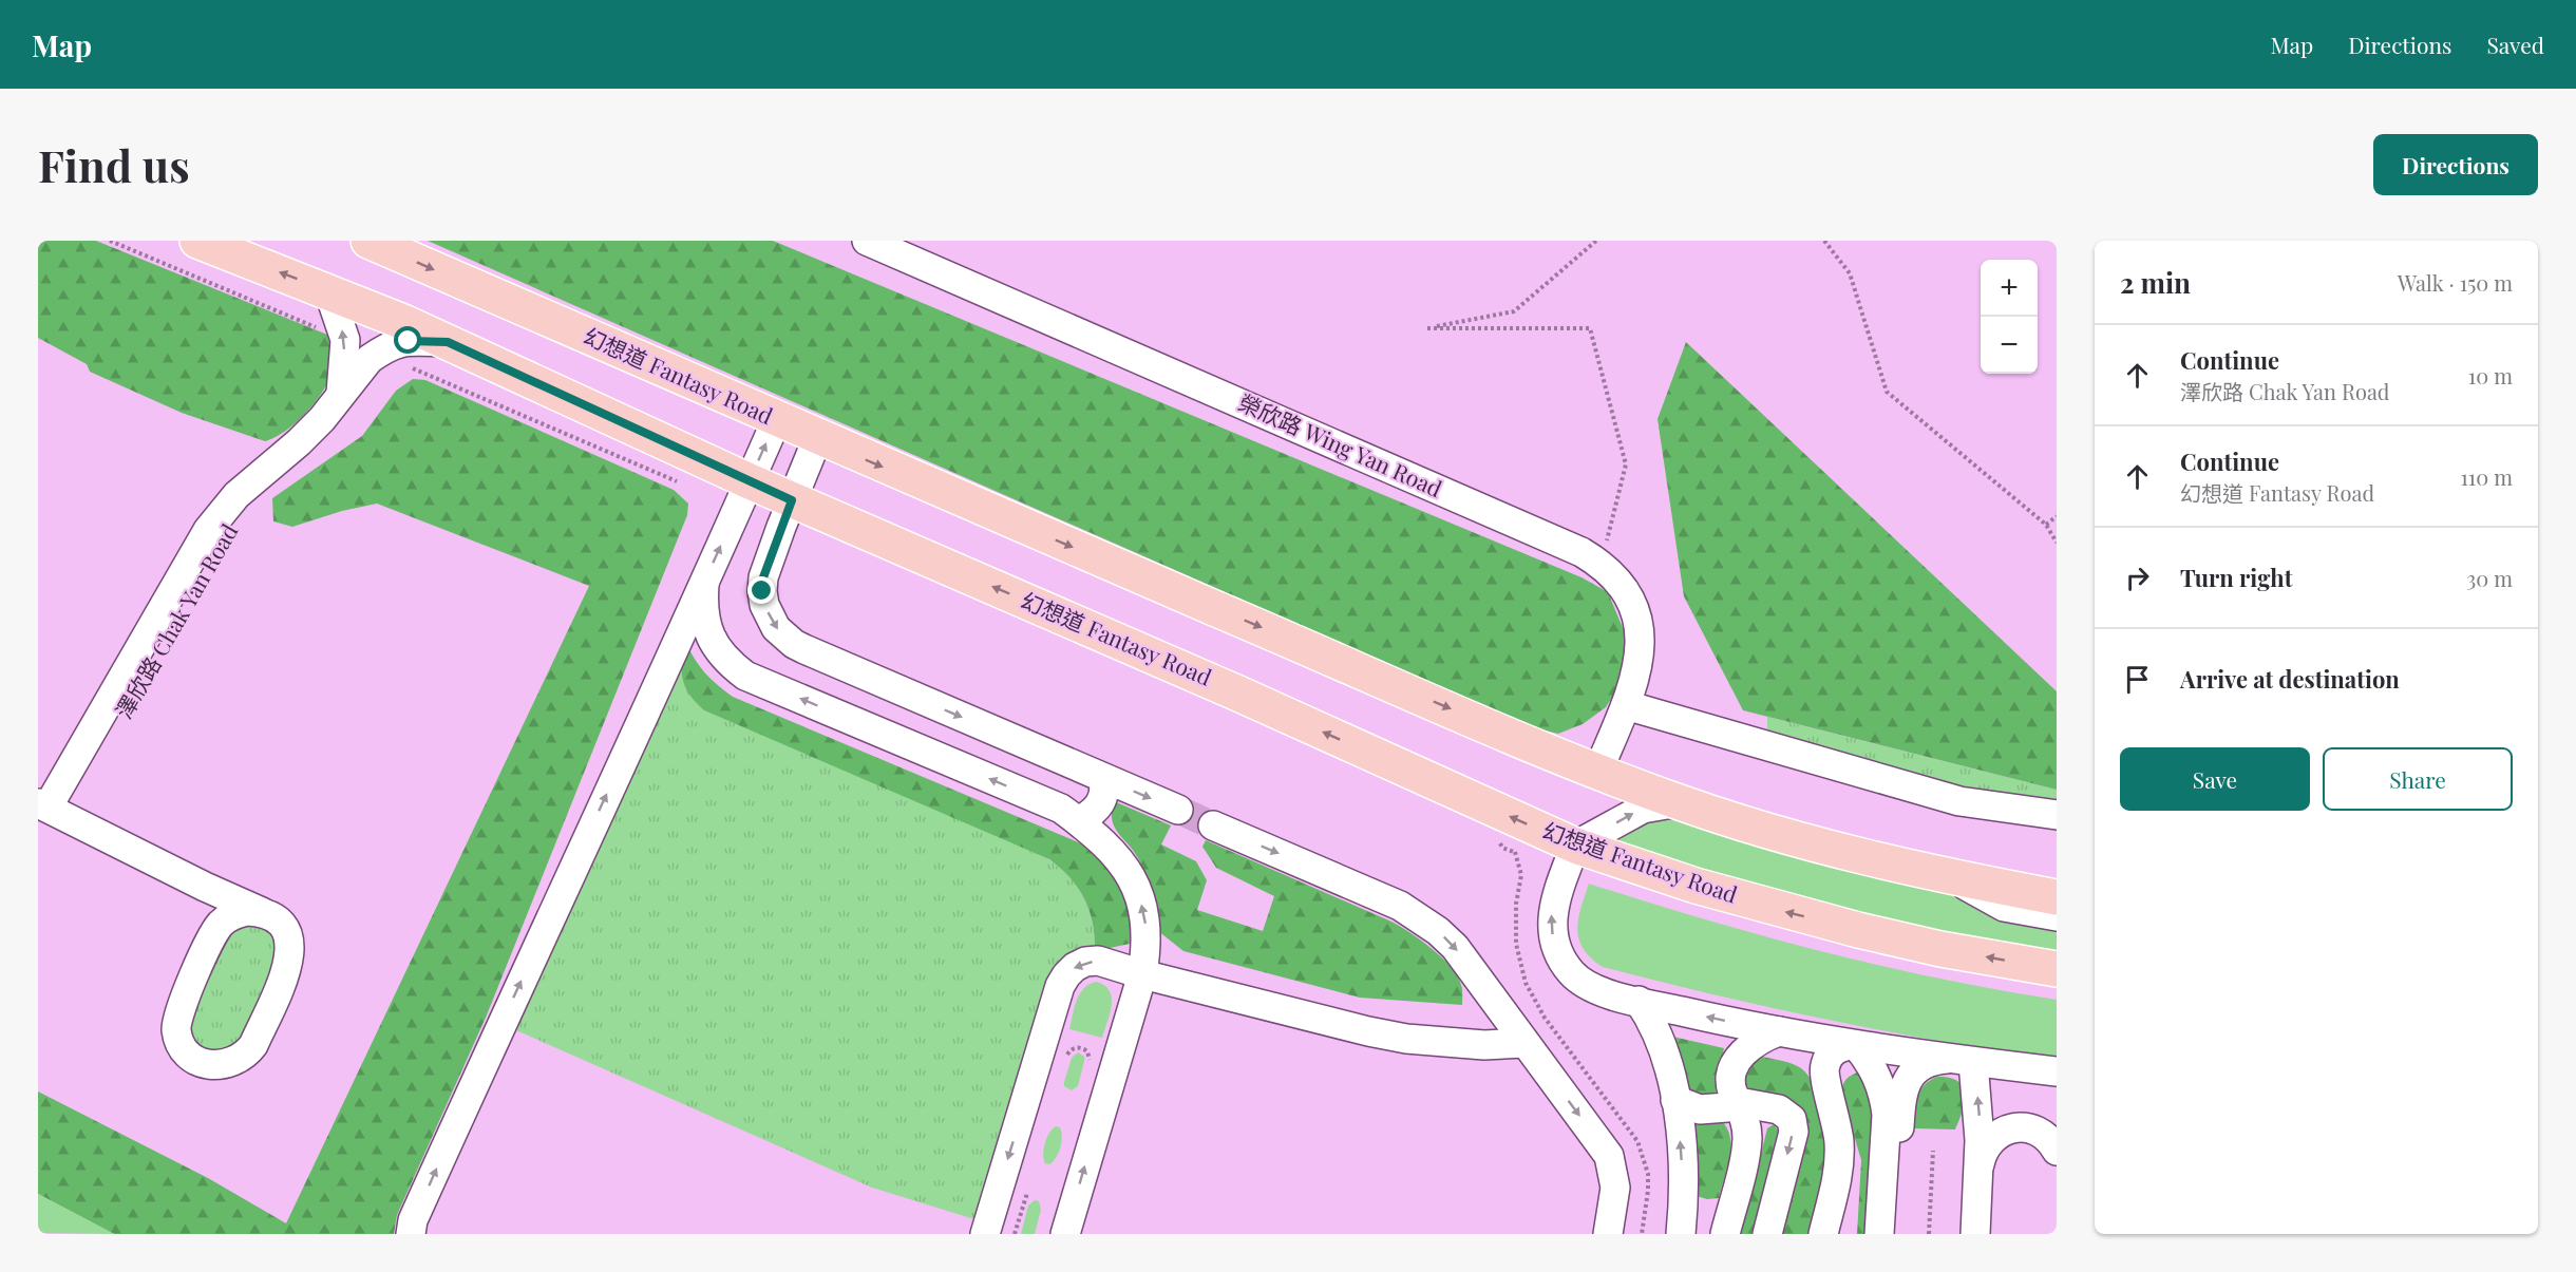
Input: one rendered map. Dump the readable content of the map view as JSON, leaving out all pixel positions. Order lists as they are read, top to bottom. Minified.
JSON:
{"streets":{"main road":["幻想道 Fantasy Road"],"street":["榮欣路 Wing Yan Road","澤欣路 Chak Yan Road"]},"crossings":[["幻想道 Fantasy Road","榮欣路 Wing Yan Road"],["幻想道 Fantasy Road","澤欣路 Chak Yan Road"]],"page":{"header":"Map","nav":["Map","Directions","Saved"],"buttons":["Directions",["Save","Share"]],"title":"Find us","heading":["2 min","Walk · 150 m"],"map_buttons":["+","−"],"list":[["Continue","澤欣路 Chak Yan Road","10 m"],["Continue","幻想道 Fantasy Road","110 m"],["Turn right","30 m"],"Arrive at destination"]}}
